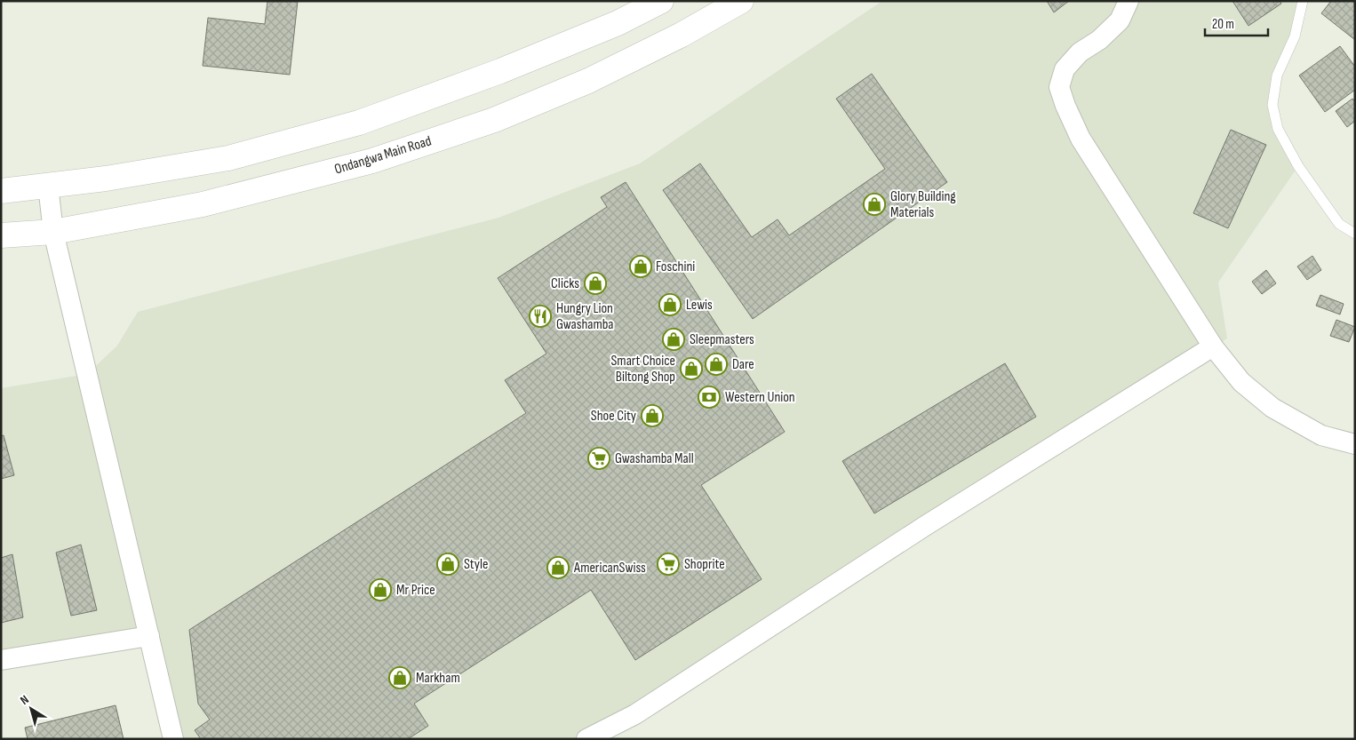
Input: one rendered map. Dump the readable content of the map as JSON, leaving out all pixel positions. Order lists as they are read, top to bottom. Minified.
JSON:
{"streets":{"main road":["Ondangwa Main Road"]},"places":{"shop":["Glory Building Materials","Foschini","Clicks","Lewis","Sleepmasters","Dare","Smart Choice Biltong Shop","Shoe City","Style","AmericanSwiss","Mr Price","Markham"],"restaurant":["Hungry Lion Gwashamba"],"bank":["Western Union"],"supermarket":["Gwashamba Mall","Shoprite"]},"scale_bar":"20 m","north":"top left"}
